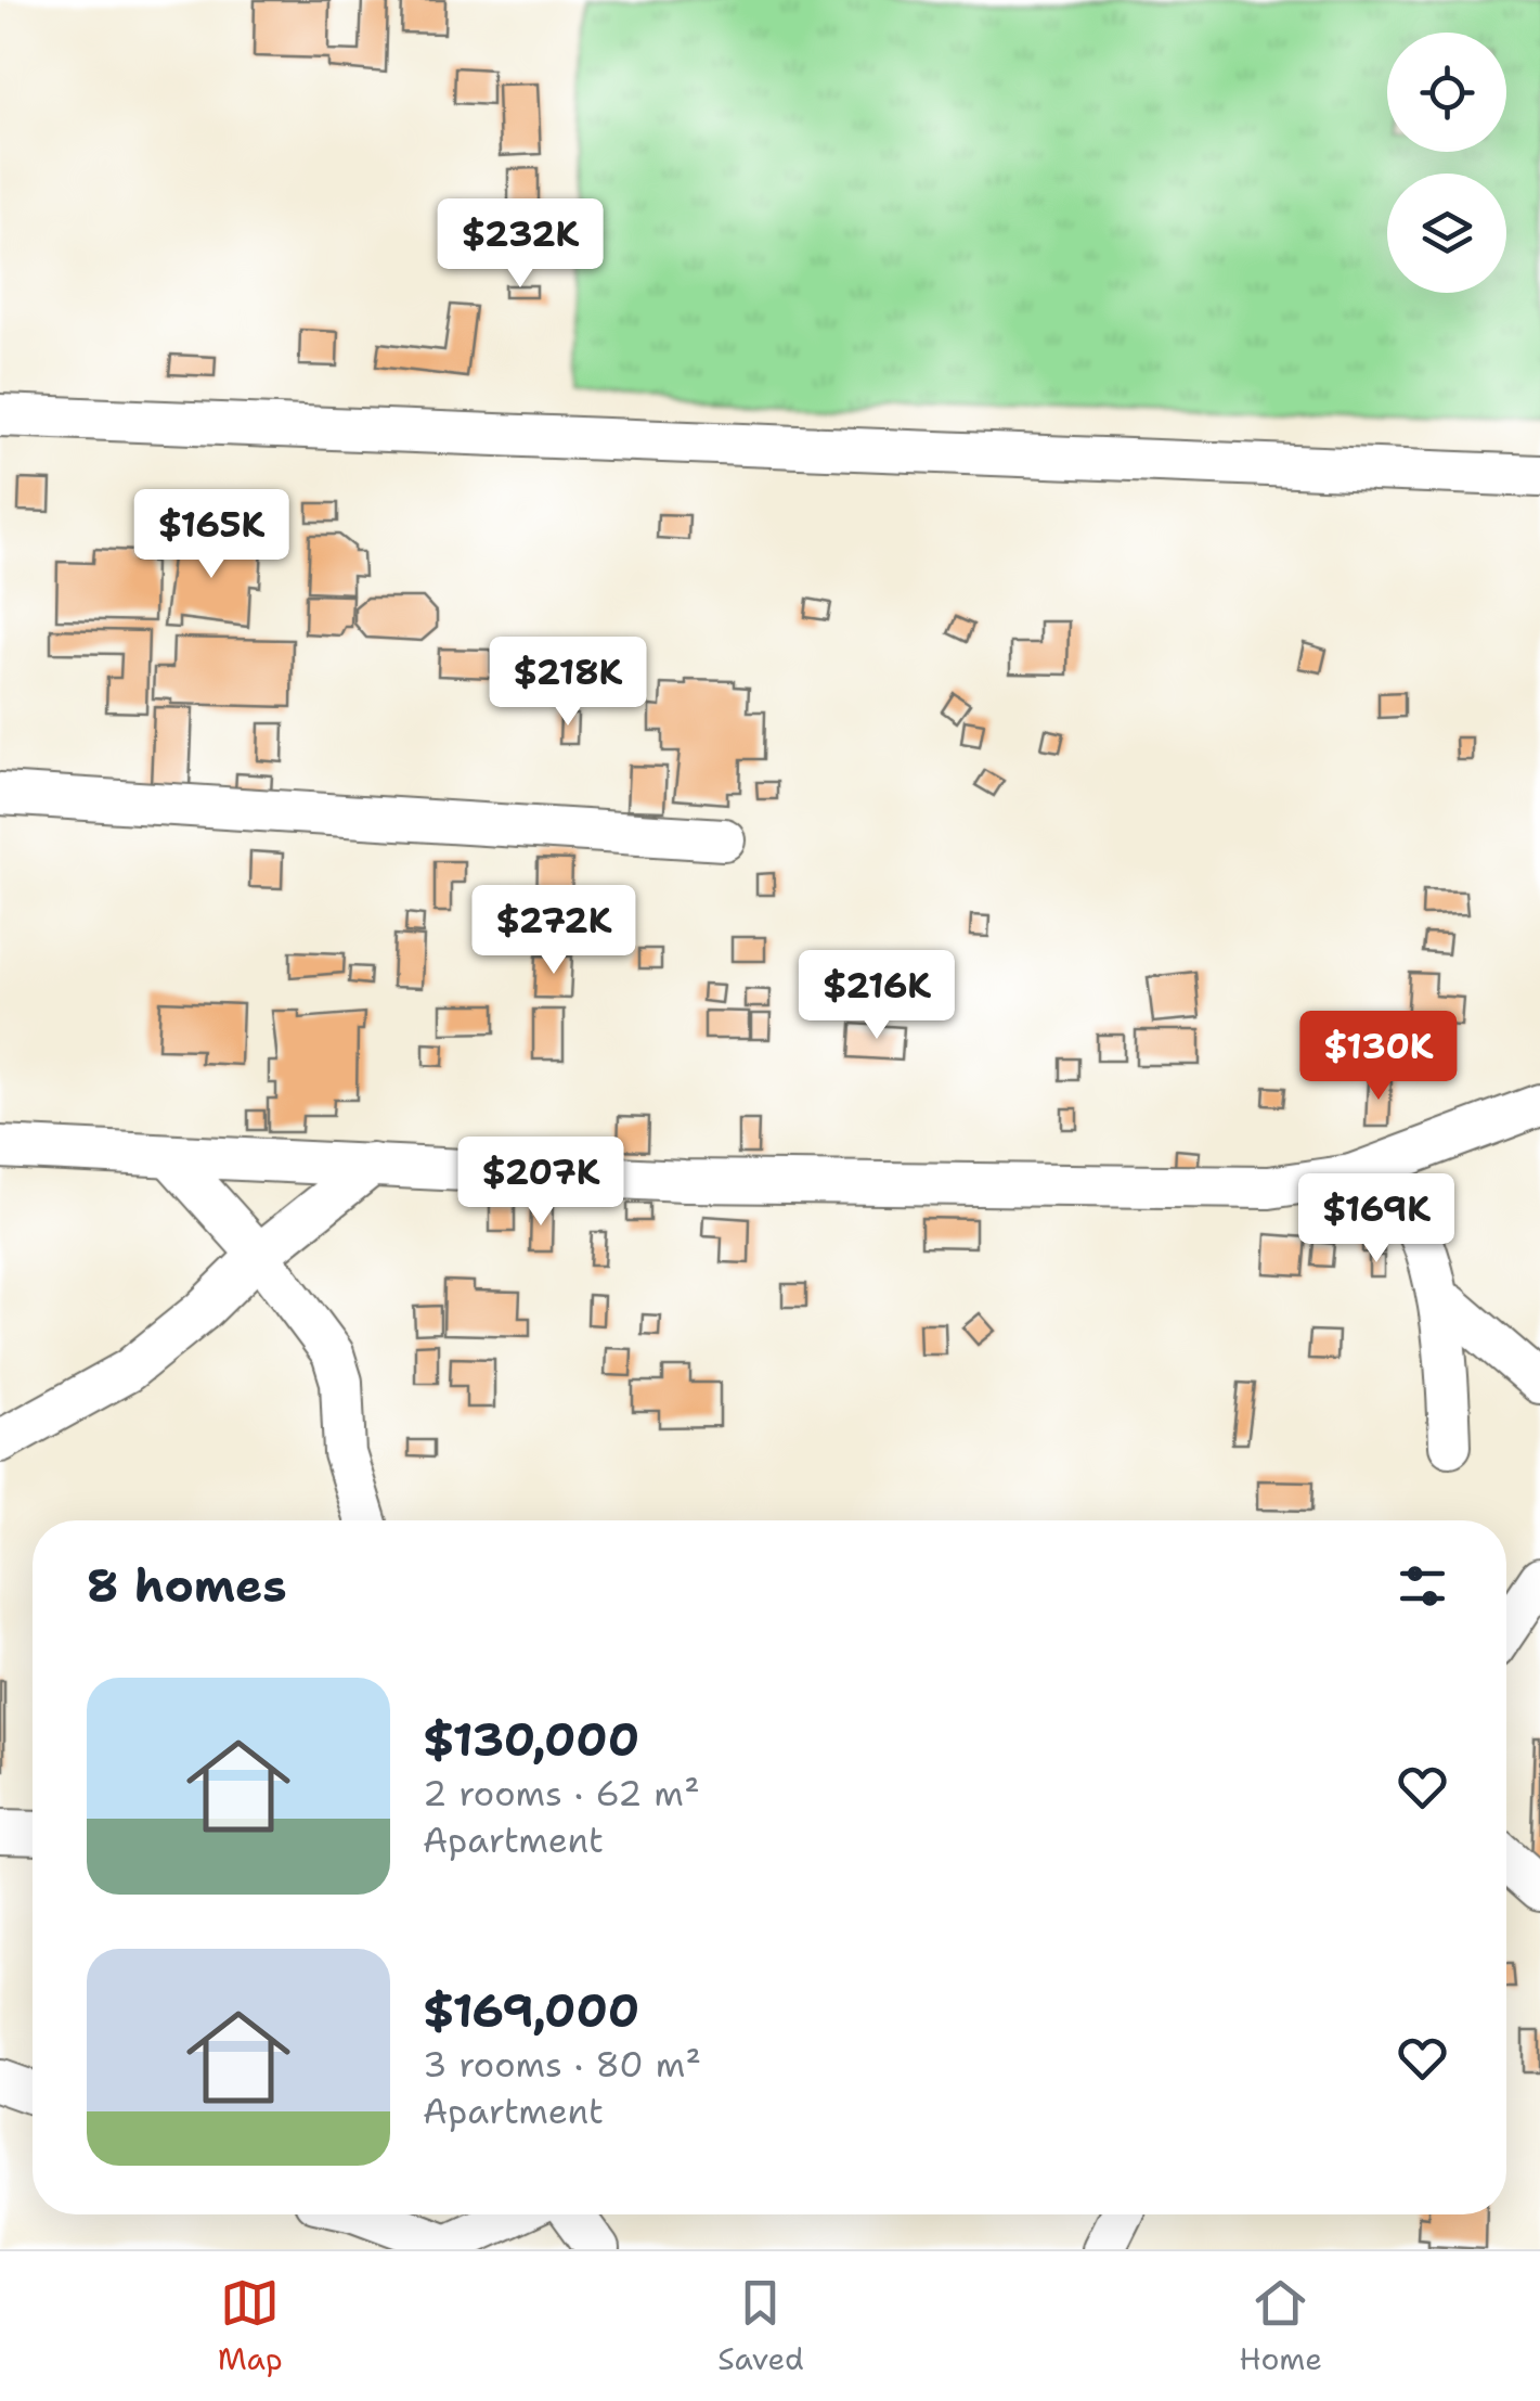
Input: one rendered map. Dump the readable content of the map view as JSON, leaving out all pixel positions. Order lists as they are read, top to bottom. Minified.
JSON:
{"page":{"price":["$232K","$165K","$218K","$272K","$216K","$130K","$207K","$169K"],"heading":"8 homes","list":[{"name":"$130,000","note":"2 rooms · 62 m² · Apartment"},{"name":"$169,000","note":"3 rooms · 80 m² · Apartment"}],"tabs":["Map","Saved","Home"]}}
